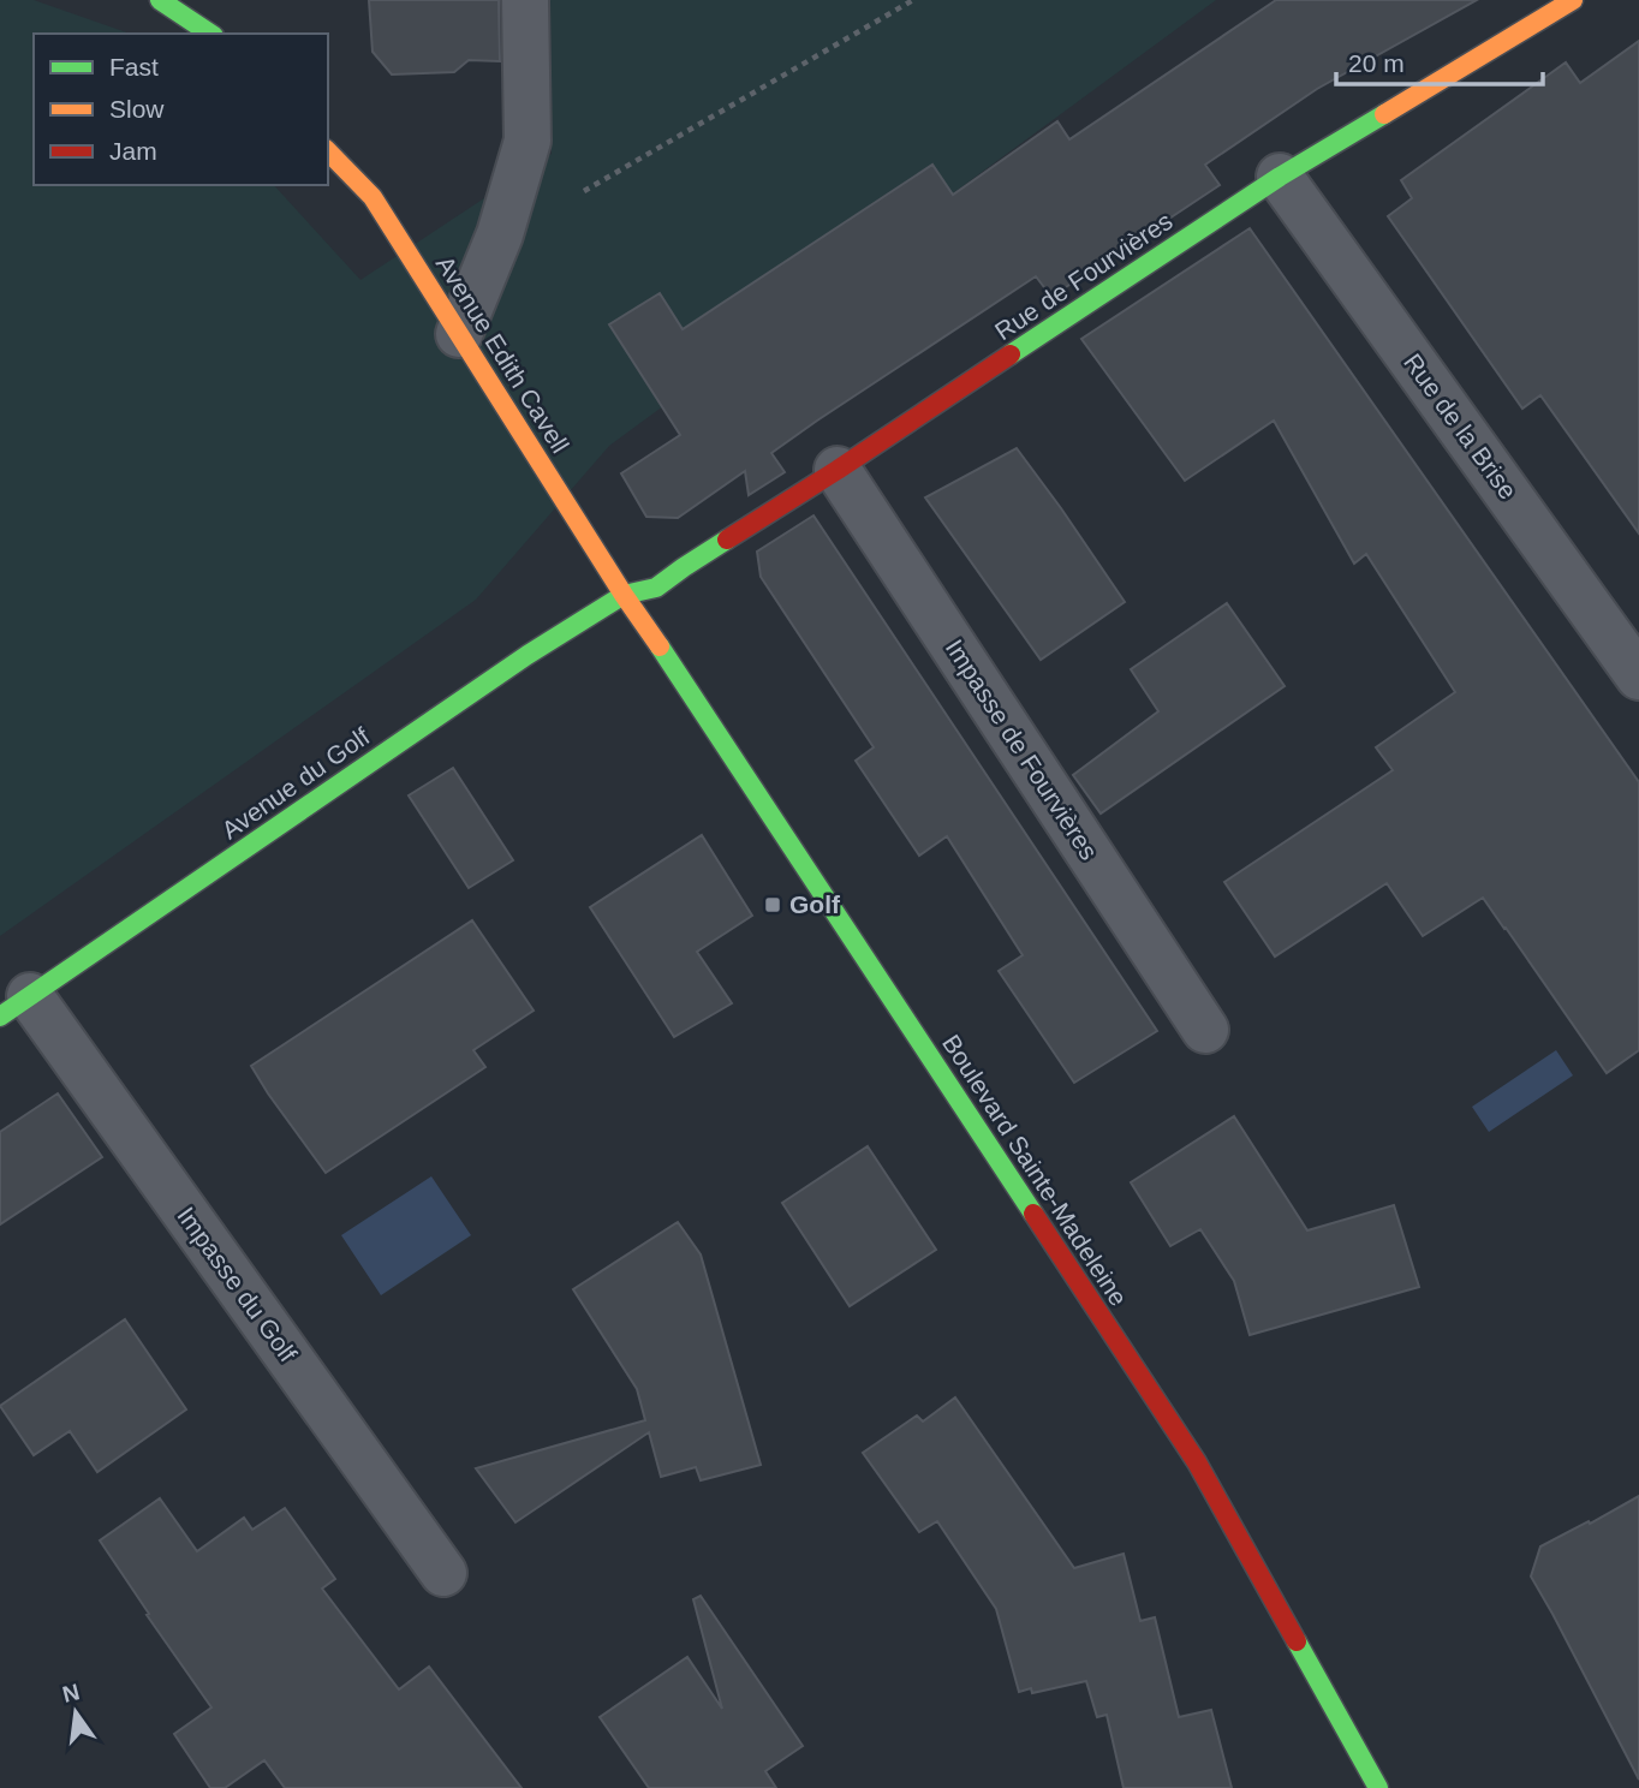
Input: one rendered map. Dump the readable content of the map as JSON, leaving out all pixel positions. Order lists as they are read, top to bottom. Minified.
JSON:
{"streets":{"street":["Rue de Fourvières","Avenue Edith Cavell","Rue de la Brise","Impasse de Fourvières","Avenue du Golf","Boulevard Sainte-Madeleine","Impasse du Golf"]},"crossings":[["Rue de Fourvières","Avenue Edith Cavell"],["Rue de Fourvières","Rue de la Brise"],["Rue de Fourvières","Impasse de Fourvières"],["Rue de Fourvières","Avenue du Golf"],["Rue de Fourvières","Boulevard Sainte-Madeleine"],["Avenue Edith Cavell","Avenue du Golf"],["Avenue Edith Cavell","Boulevard Sainte-Madeleine"],["Avenue du Golf","Boulevard Sainte-Madeleine"],["Avenue du Golf","Impasse du Golf"]],"places":{"transit":["Golf"]},"legend":["Fast","Slow","Jam"],"scale_bar":"20 m","north":"top"}
